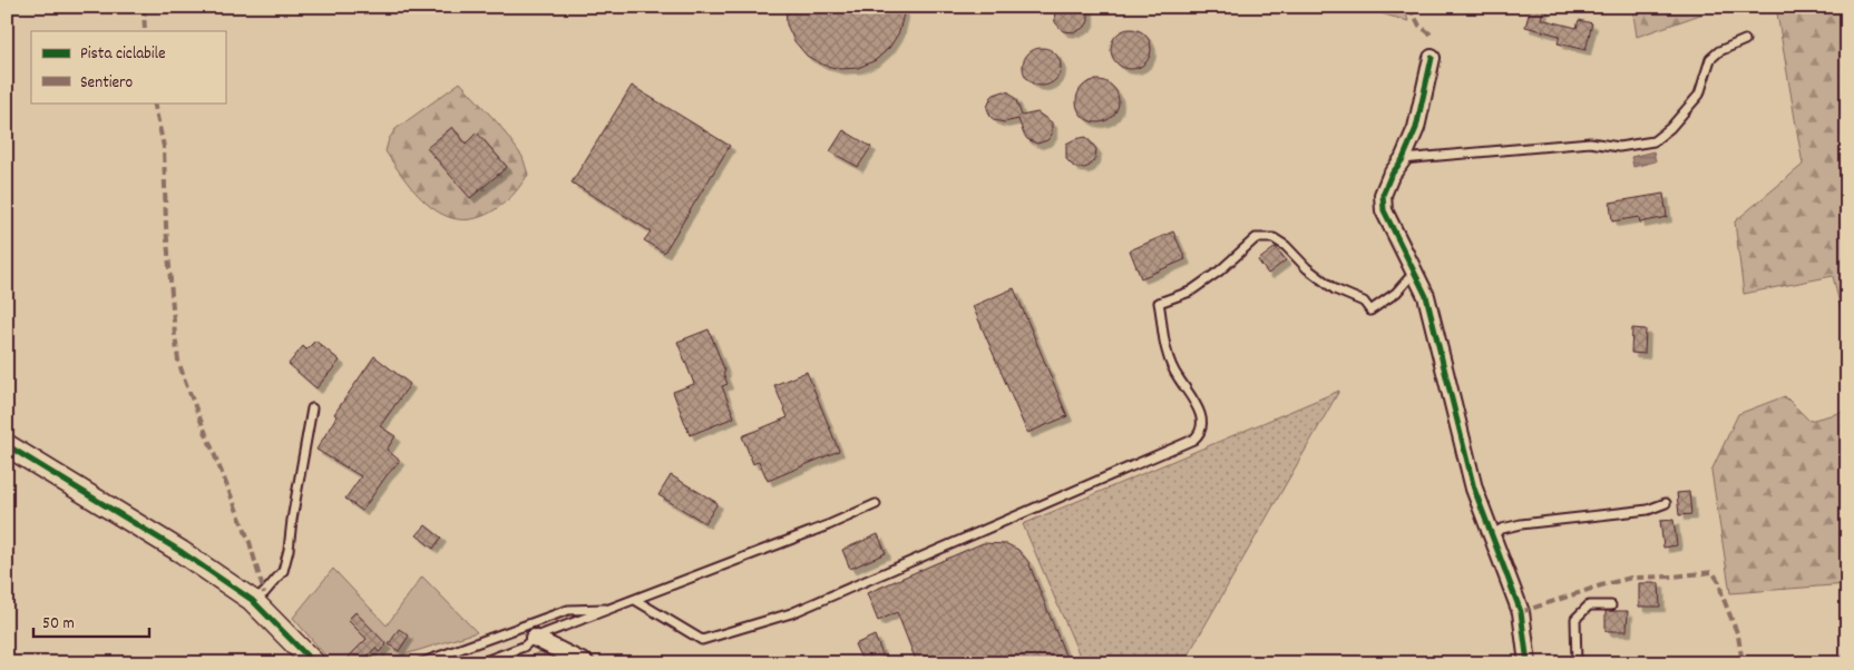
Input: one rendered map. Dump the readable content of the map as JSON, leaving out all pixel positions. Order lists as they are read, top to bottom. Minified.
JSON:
{"legend":["Pista ciclabile","Sentiero"],"scale_bar":"50 m"}
